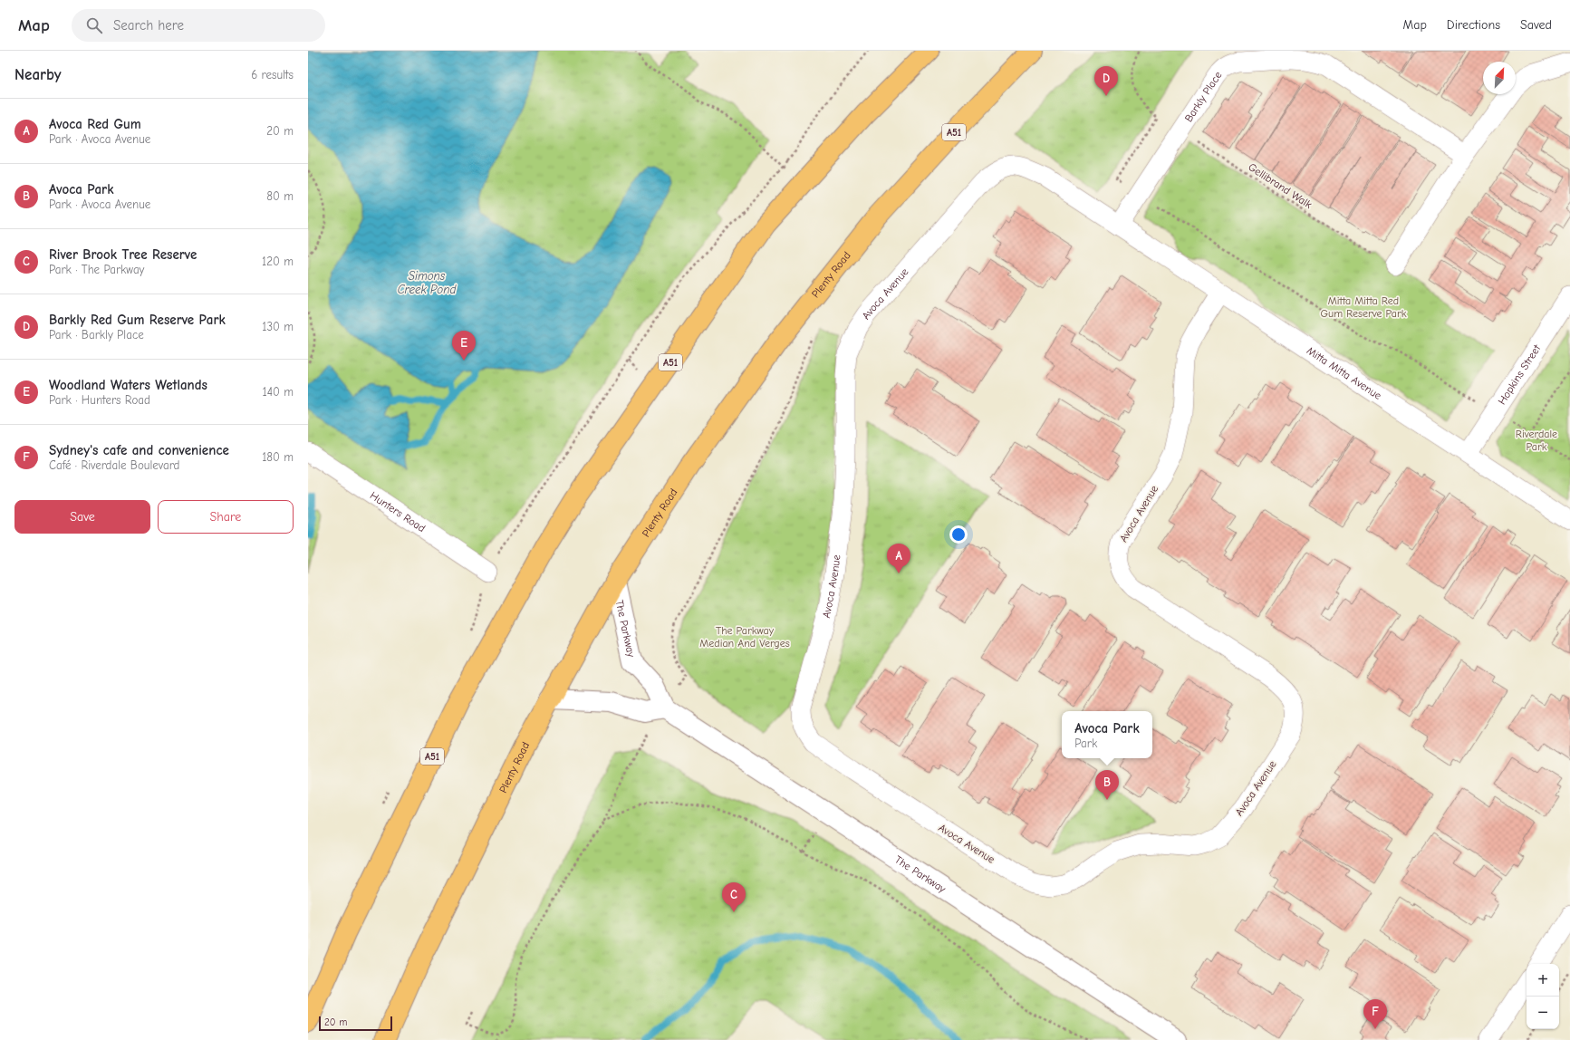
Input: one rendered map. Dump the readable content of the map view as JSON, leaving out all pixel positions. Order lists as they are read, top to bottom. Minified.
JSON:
{"streets":{"highway":["A51","Plenty Road"],"street":["Barkly Place","Avoca Avenue","Mitta Mitta Avenue","Hopkins Street","Hunters Road","The Parkway"],"path":["Gellibrand Walk"]},"crossings":[["Barkly Place","Gellibrand Walk"],["Barkly Place","Avoca Avenue"],["Barkly Place","Mitta Mitta Avenue"],["Plenty Road","The Parkway"],["Avoca Avenue","Mitta Mitta Avenue"],["Mitta Mitta Avenue","Hopkins Street"]],"water":["Simons Creek Pond"],"parks":["Mitta Mitta Red Gum Reserve Park","Riverdale Park","The Parkway Median And Verges"],"scale_bar":"20 m","north":"top right","page":{"header":"Map","search":"Search here","nav":["Map","Directions","Saved"],"heading":["Nearby","6 results"],"pins":["D","E","A","B","C","F"],"list":[{"mark":"A","name":"Avoca Red Gum","note":"Park · Avoca Avenue","value":"20 m"},{"mark":"B","name":"Avoca Park","note":"Park · Avoca Avenue","value":"80 m"},{"mark":"C","name":"River Brook Tree Reserve","note":"Park · The Parkway","value":"120 m"},{"mark":"D","name":"Barkly Red Gum Reserve Park","note":"Park · Barkly Place","value":"130 m"},{"mark":"E","name":"Woodland Waters Wetlands","note":"Park · Hunters Road","value":"140 m"},{"mark":"F","name":"Sydney's cafe and convenience","note":"Café · Riverdale Boulevard","value":"180 m"}],"buttons":["Save","Share"],"popup":["Avoca Park","Park"],"map_buttons":["+","−"],"scale":"20 m"}}
